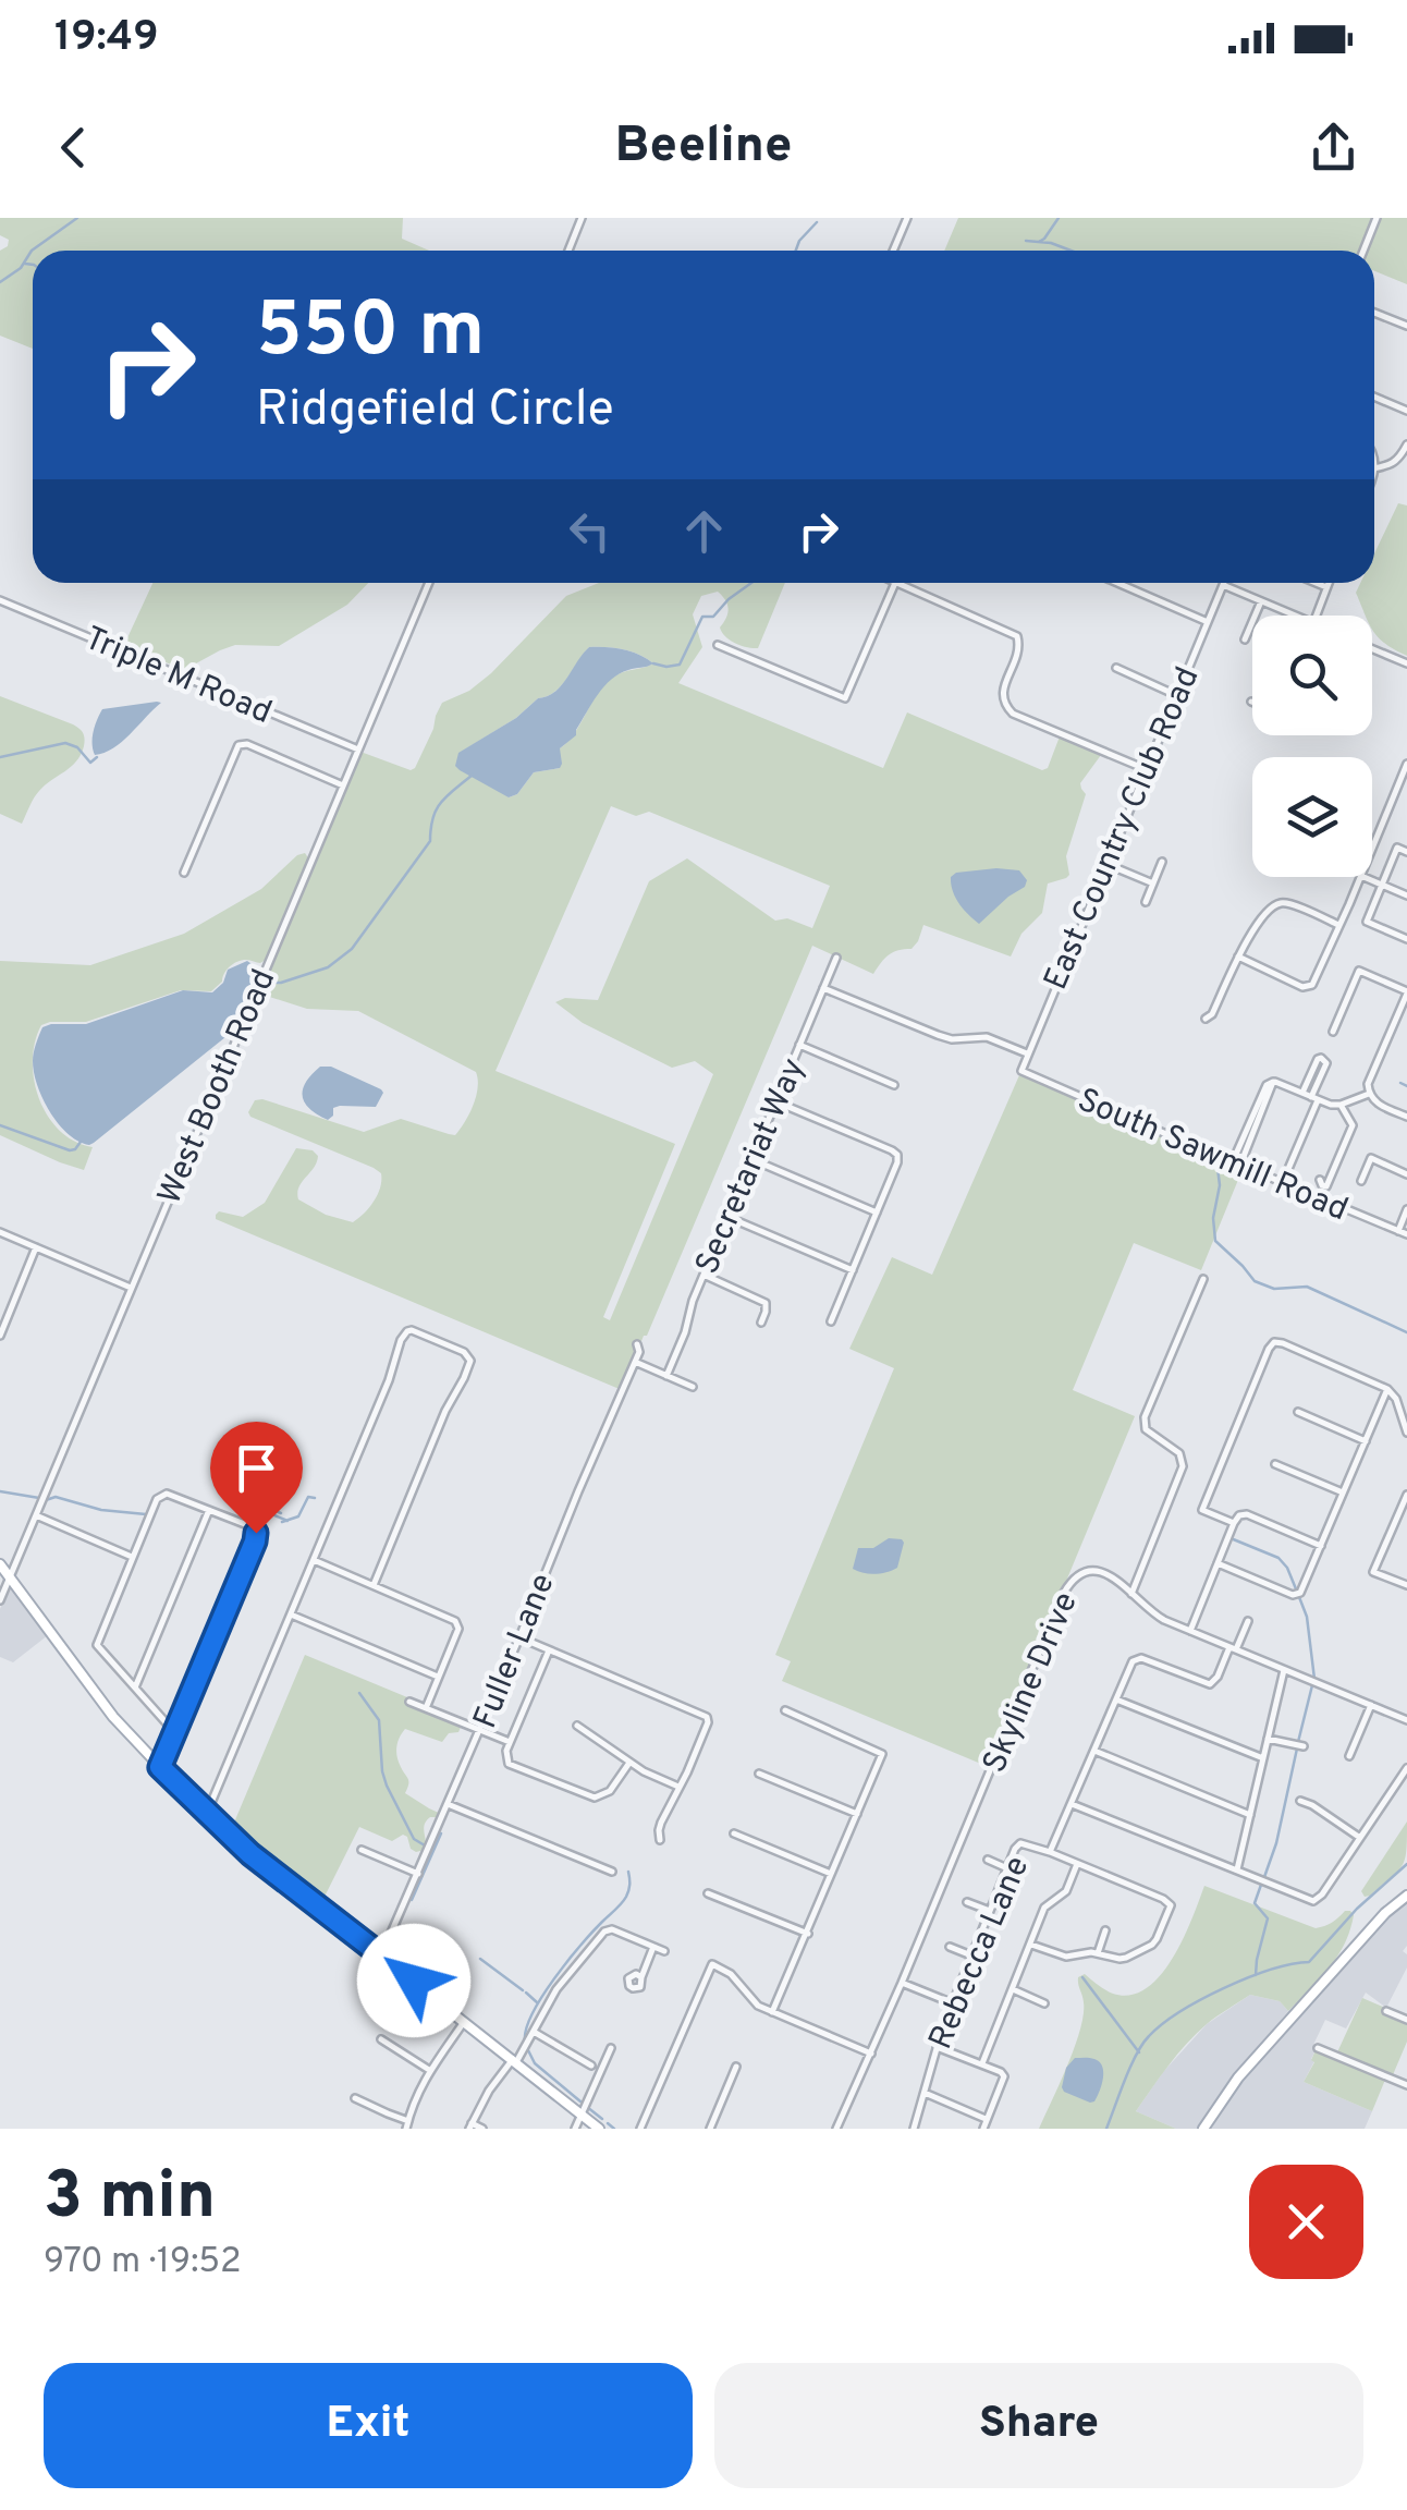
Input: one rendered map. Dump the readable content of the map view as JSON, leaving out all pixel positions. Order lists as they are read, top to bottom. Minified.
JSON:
{"streets":{"street":["Triple M Road","East Country Club Road","West Booth Road","South Sawmill Road","Secretariat Way","Fuller Lane","Skyline Drive","Rebecca Lane"]},"crossings":[["Triple M Road","West Booth Road"],["East Country Club Road","South Sawmill Road"]],"page":{"status":"19:49","header":"Beeline","turn":["550 m","Ridgefield Circle"],"heading":["3 min","970 m · 19:52"],"buttons":["Exit","Share"]}}
